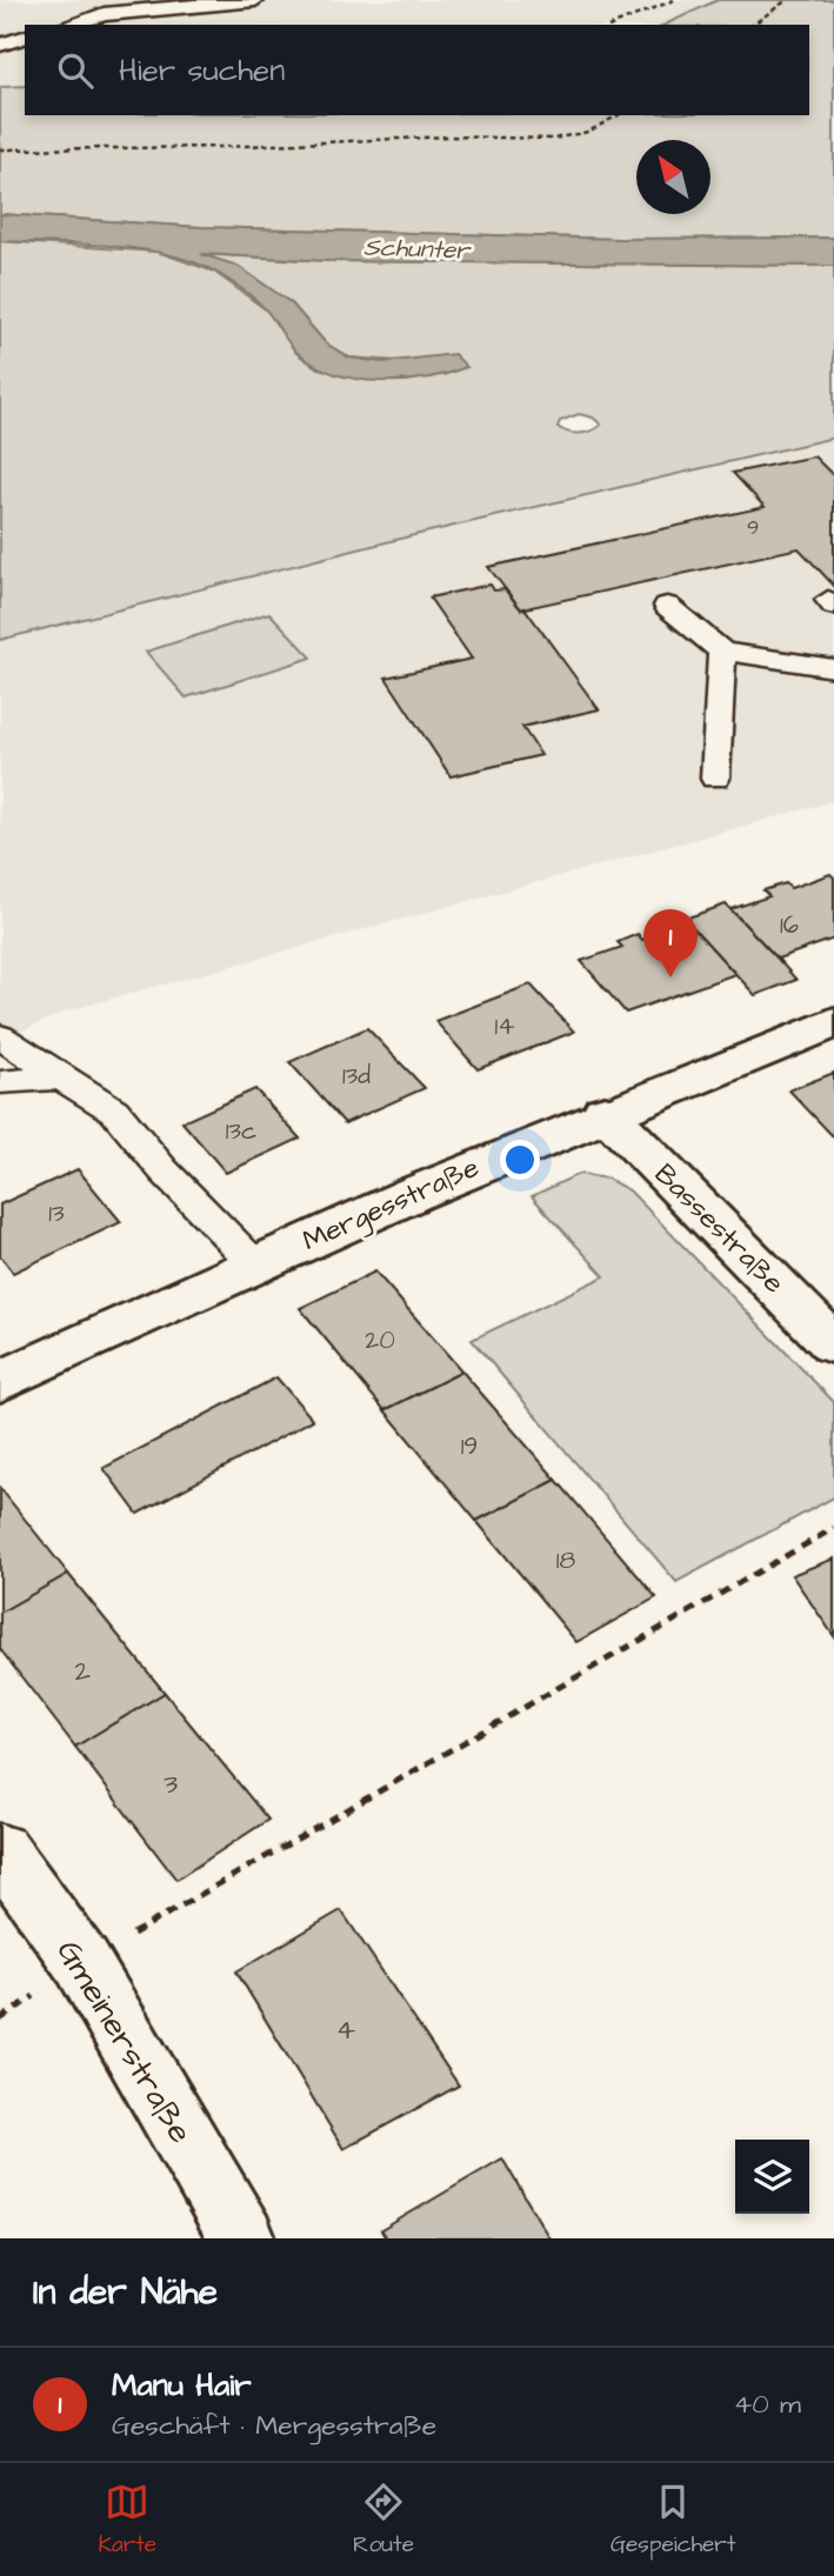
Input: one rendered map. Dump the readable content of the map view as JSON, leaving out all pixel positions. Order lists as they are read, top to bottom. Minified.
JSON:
{"streets":{"street":["Mergesstraße","Bassestraße","Gmeinerstraße"]},"crossings":[["Mergesstraße","Bassestraße"]],"water":["Schunter"],"house_numbers":["9","16","14","13d","13c","13","20","19","18","2","3","4"],"north":"top left","page":{"search":"Hier suchen","pins":"1","heading":"In der Nähe","list":[{"mark":"1","name":"Manu Hair","note":"Geschäft · Mergesstraße","value":"40 m"}],"nav":["Karte","Route","Gespeichert"]}}
